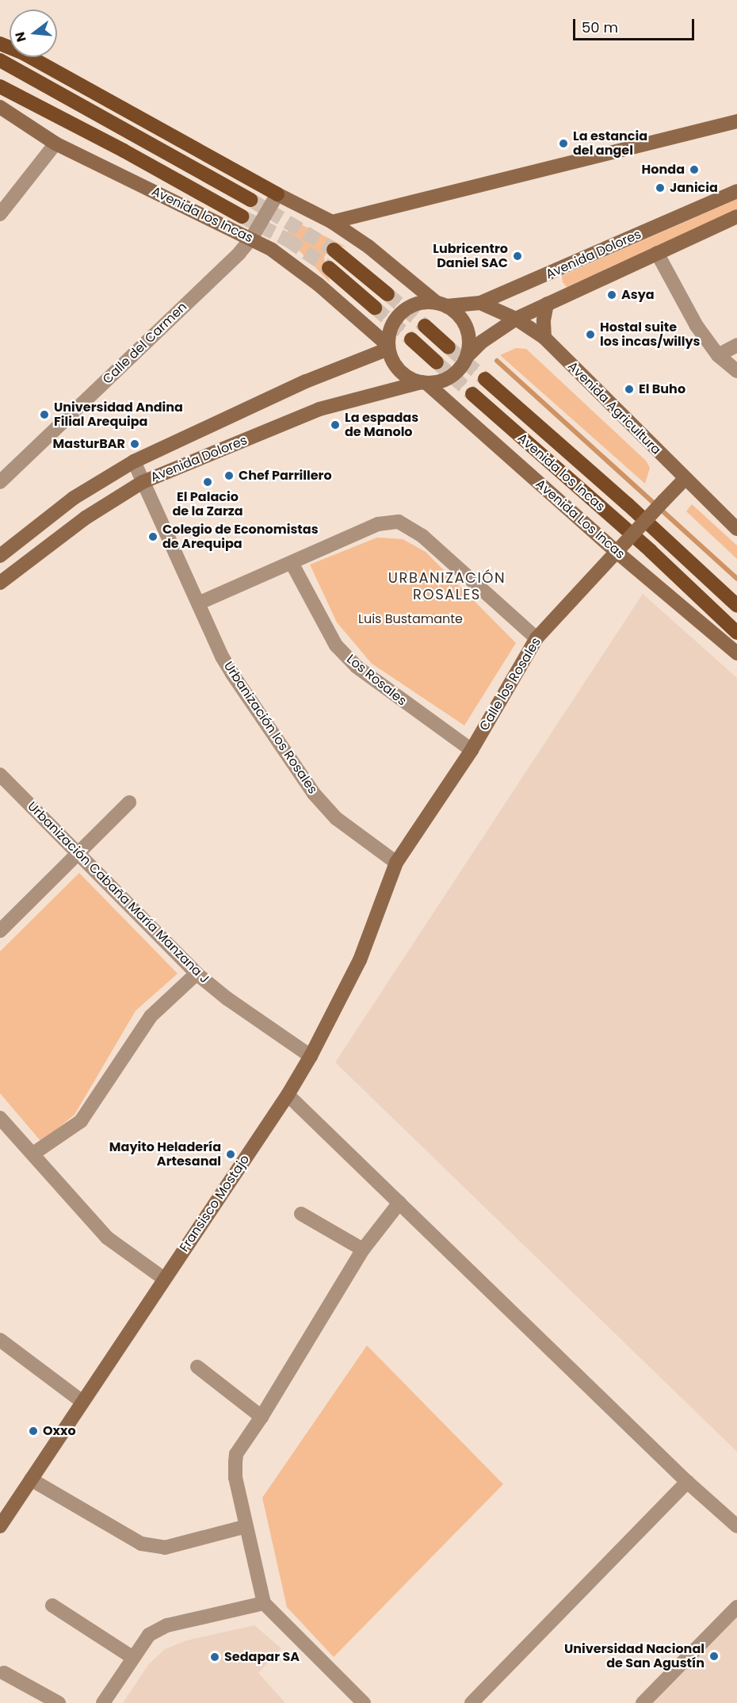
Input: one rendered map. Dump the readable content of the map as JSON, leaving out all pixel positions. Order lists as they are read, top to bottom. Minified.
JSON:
{"streets":{"main road":["Avenida los Incas","Avenida Dolores","Avenida Agricultura","Avenida Los Incas","Calle los Rosales","Fransisco Mostajo"],"street":["Calle del Carmen","Los Rosales","Urbanización los Rosales","Urbanización Cabaña María Manzana J"]},"crossings":[["Avenida los Incas","Avenida Dolores"],["Avenida los Incas","Calle del Carmen"],["Avenida los Incas","Avenida Los Incas"],["Avenida Dolores","Avenida Agricultura"],["Avenida Dolores","Avenida Los Incas"],["Avenida Dolores","Urbanización los Rosales"],["Avenida Agricultura","Calle los Rosales"],["Avenida Los Incas","Calle los Rosales"],["Los Rosales","Calle los Rosales"],["Calle los Rosales","Urbanización los Rosales"],["Calle los Rosales","Fransisco Mostajo"],["Urbanización los Rosales","Fransisco Mostajo"],["Urbanización Cabaña María Manzana J","Fransisco Mostajo"]],"districts":["URBANIZACIÓN ROSALES"],"parks":["Luis Bustamante"],"places":["La estancia del angel","Honda","Janicia","Lubricentro Daniel SAC","Asya","Hostal suite los incas/willys","El Buho","Universidad Andina Filial Arequipa","La espadas de Manolo","MasturBAR","Chef Parrillero","El Palacio de la Zarza","Colegio de Economistas de Arequipa","Mayito Heladería Artesanal","Oxxo","Universidad Nacional de San Agustín","Sedapar SA"],"scale_bar":"50 m","north":"left"}
